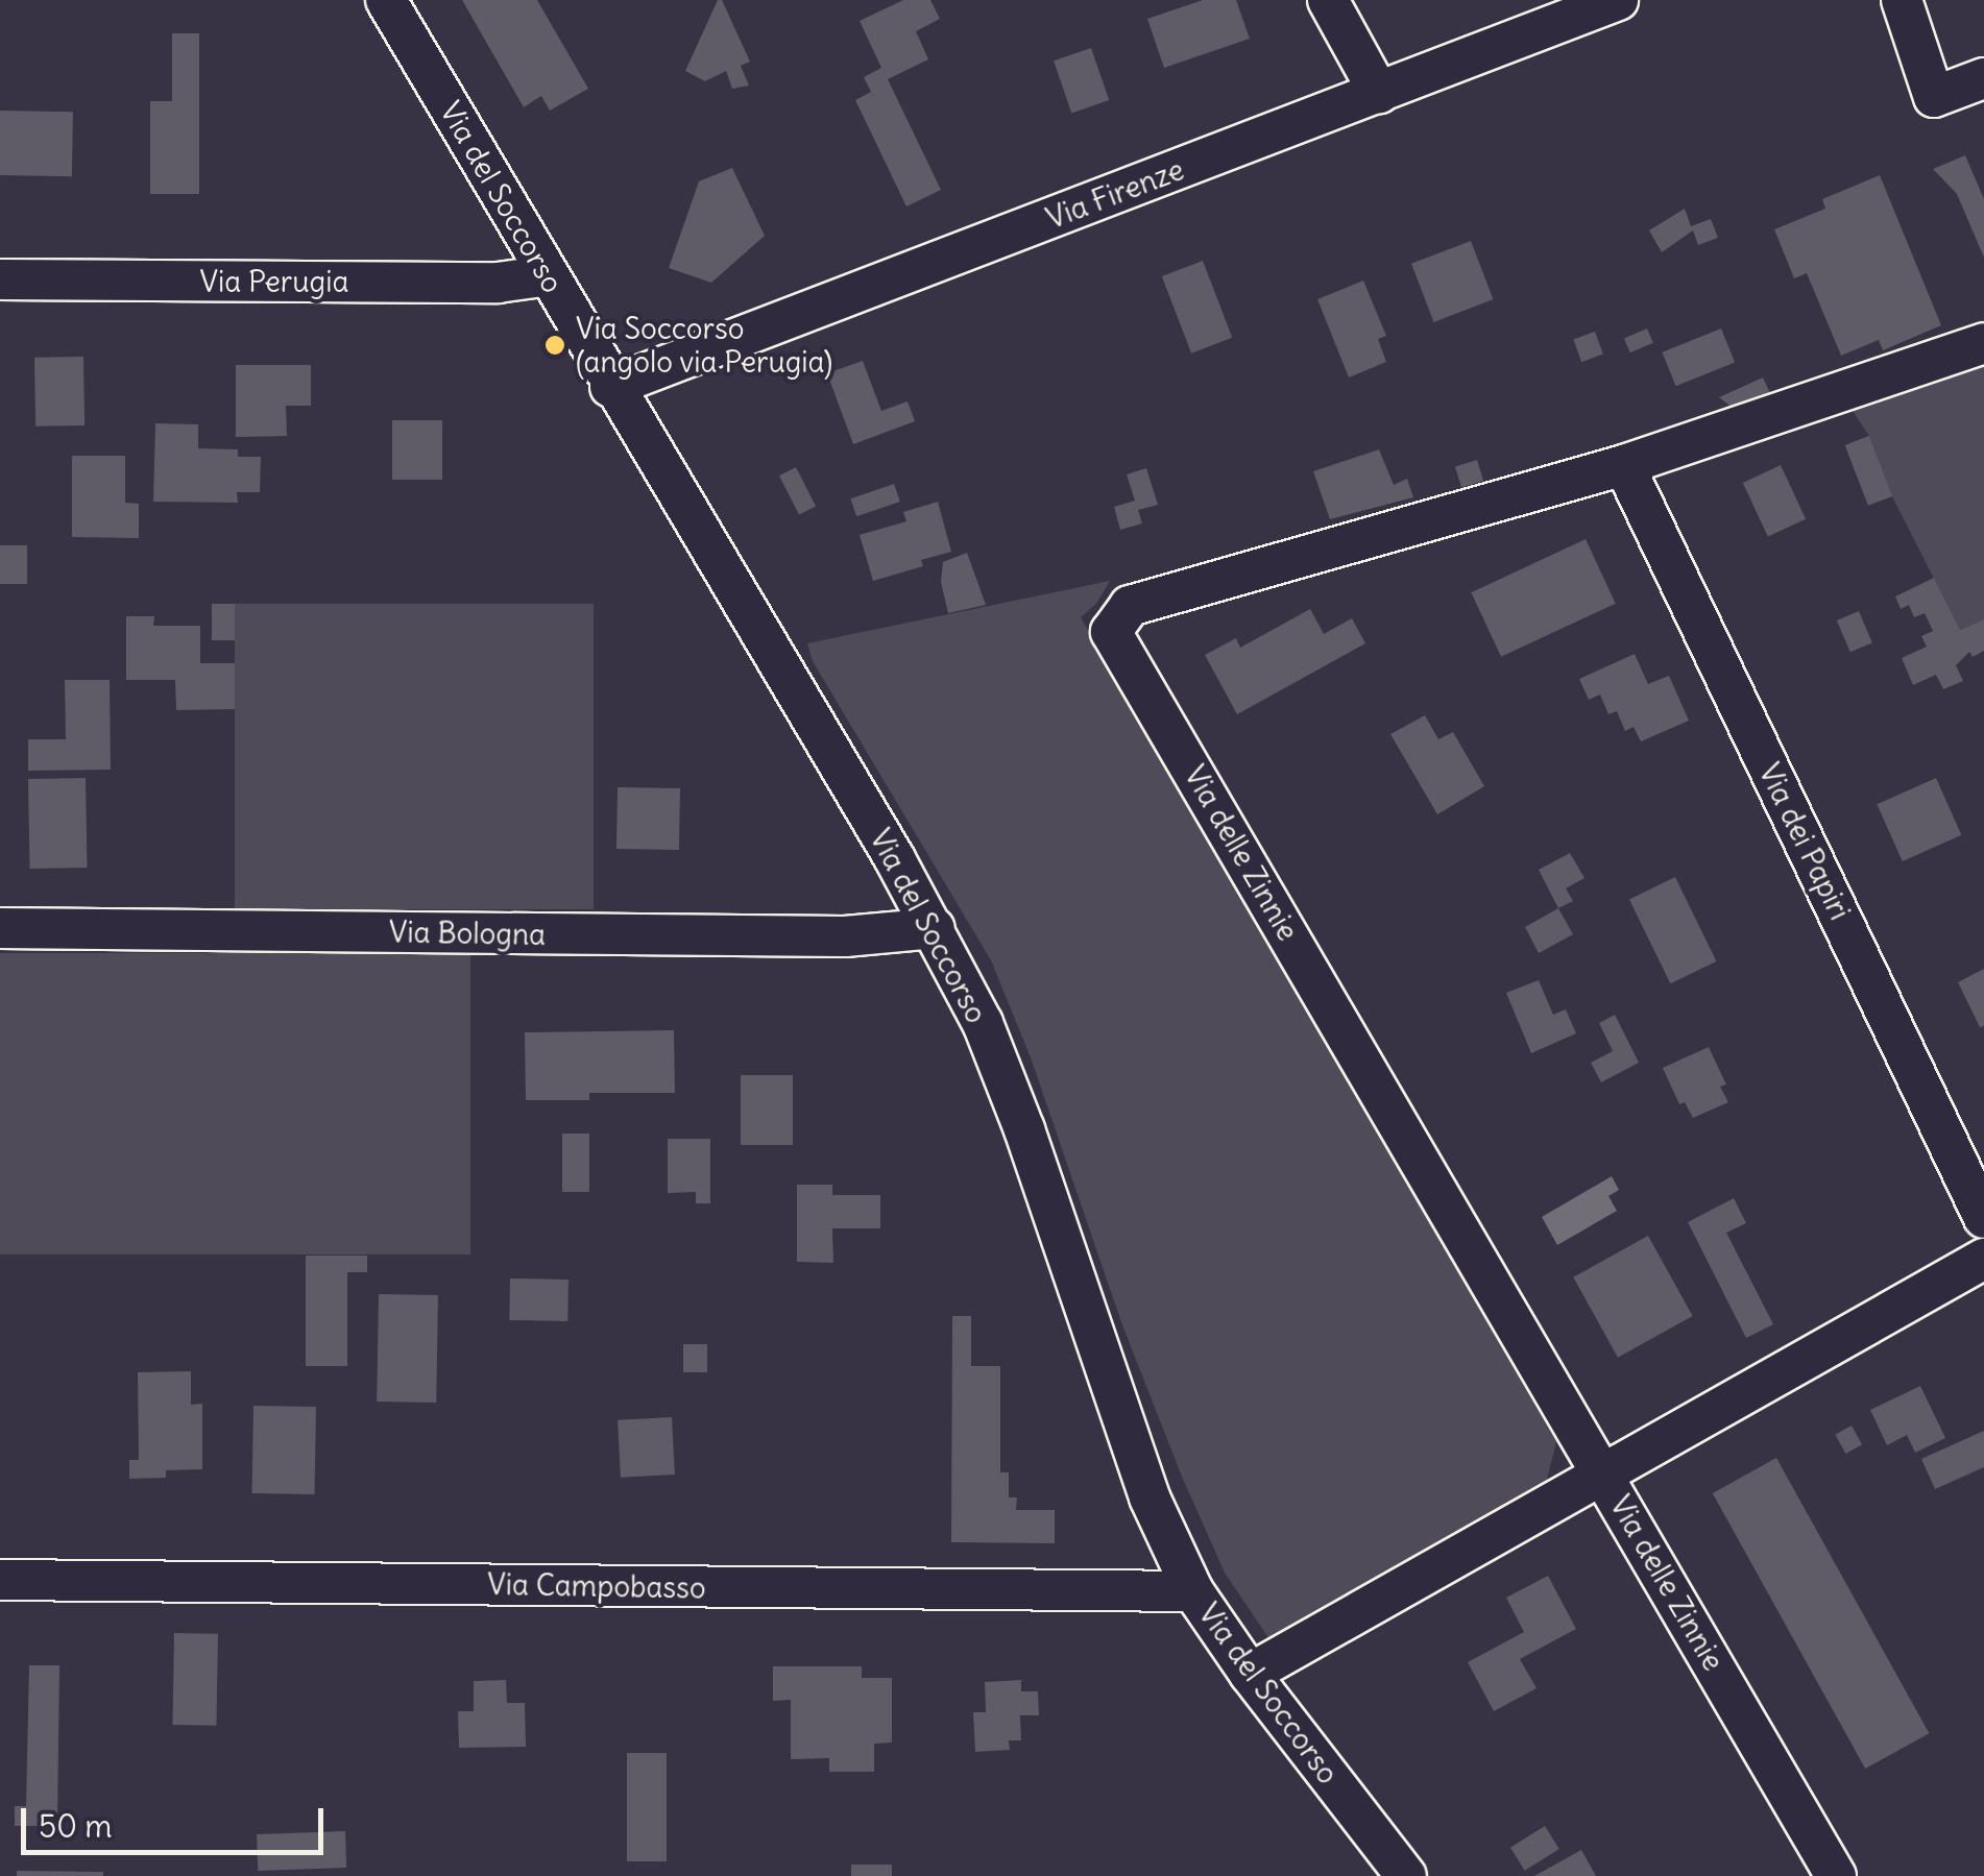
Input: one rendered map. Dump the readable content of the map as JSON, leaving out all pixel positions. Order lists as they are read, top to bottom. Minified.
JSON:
{"streets":{"street":["Via Firenze","Via del Soccorso","Via Perugia","Via dei Papiri","Via delle Zinnie","Via Bologna","Via Campobasso"]},"crossings":[["Via Firenze","Via del Soccorso"],["Via del Soccorso","Via Perugia"],["Via del Soccorso","Via Bologna"],["Via del Soccorso","Via Campobasso"],["Via dei Papiri","Via delle Zinnie"]],"places":["Via Soccorso (angolo via Perugia)"],"scale_bar":"50 m"}
